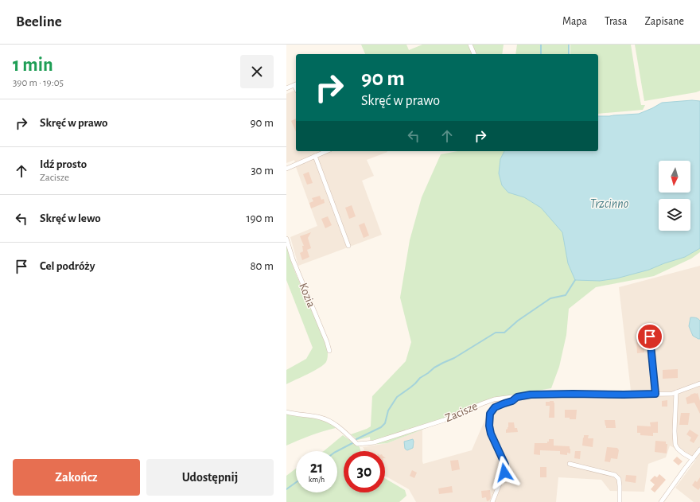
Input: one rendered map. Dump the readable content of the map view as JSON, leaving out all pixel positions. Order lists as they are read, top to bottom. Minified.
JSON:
{"streets":{"street":["Kozia","Zacisze"]},"water":["Trzcinno"],"north":"bottom","page":{"header":"Beeline","nav":["Mapa","Trasa","Zapisane"],"heading":["1 min","390 m · 19:05"],"turn":["90 m","Skręć w prawo"],"list":[{"name":"Skręć w prawo","value":"90 m"},{"name":"Idź prosto","note":"Zacisze","value":"30 m"},{"name":"Skręć w lewo","value":"190 m"},{"name":"Cel podróży","value":"80 m"}],"speed":"21 km/h","limit":"30","buttons":["Zakończ","Udostępnij"]}}
